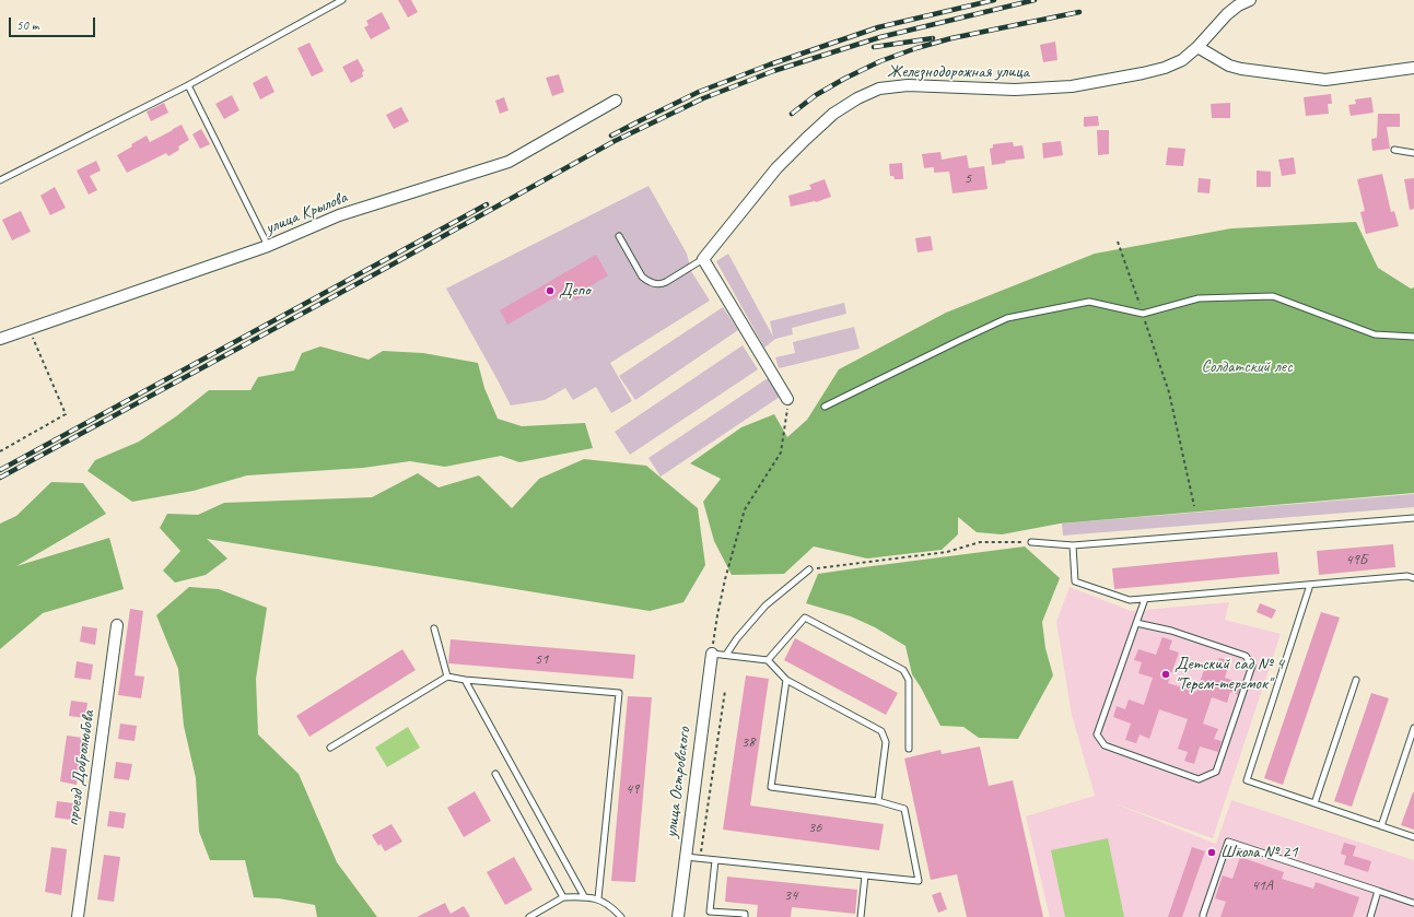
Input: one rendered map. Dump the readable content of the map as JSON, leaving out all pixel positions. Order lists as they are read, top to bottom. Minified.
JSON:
{"streets":{"street":["Железнодорожная улица","улица Крылова","проезд Добролюбова","улица Островского"]},"parks":["Солдатский лес"],"places":["Депо","Детский сад № 4 \"Терем-теремок\"","Школа № 21"],"house_numbers":["5","49Б","51","38","49","36","41А","34"],"scale_bar":"50 m"}
